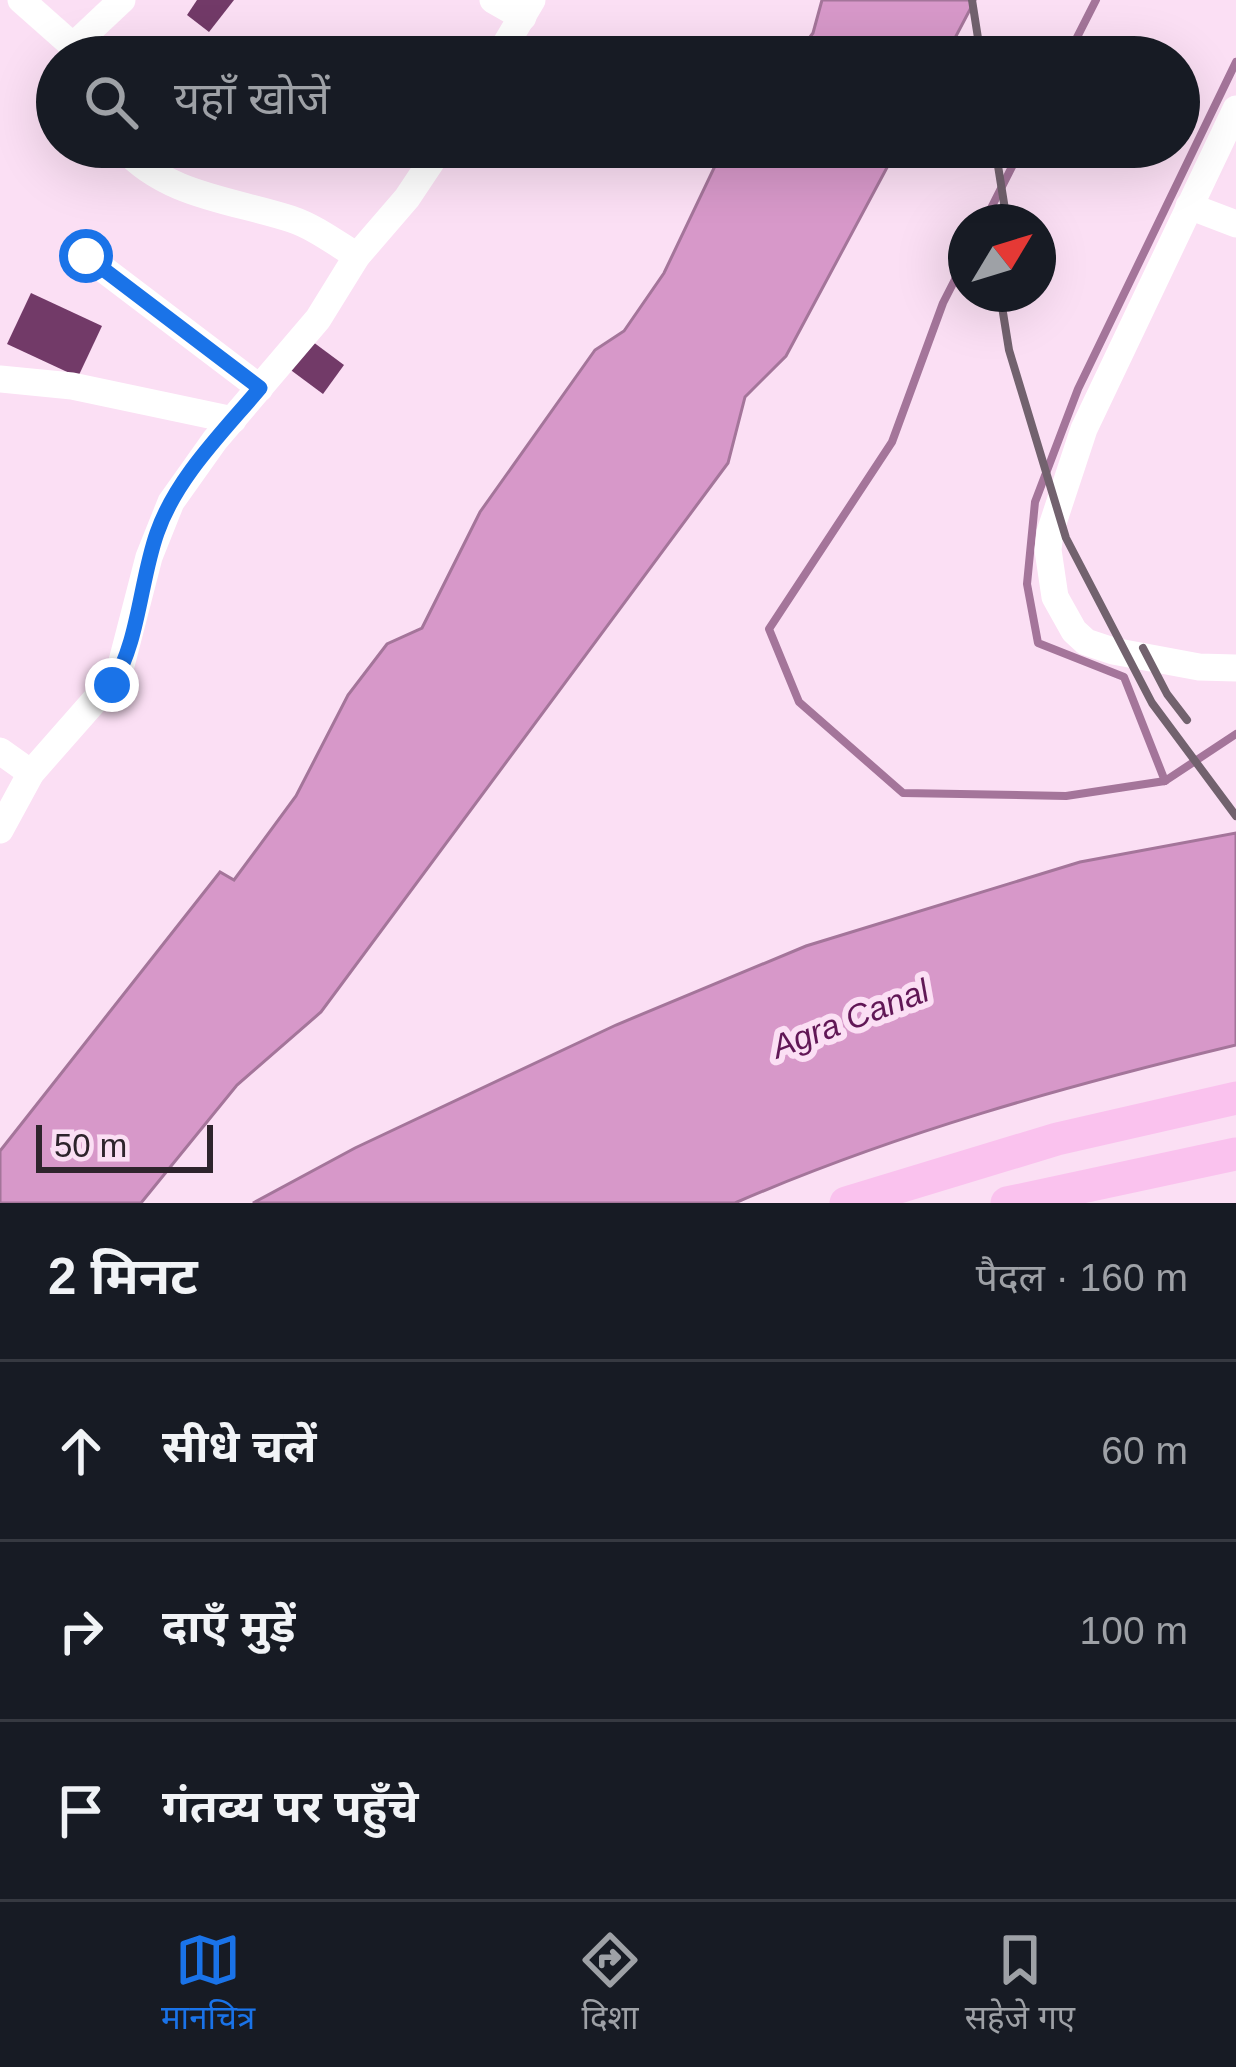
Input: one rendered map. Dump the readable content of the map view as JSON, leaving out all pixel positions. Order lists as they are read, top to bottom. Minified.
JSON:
{"water":["Agra Canal"],"scale_bar":"50 m","north":"top right","page":{"search":"यहाँ खोजें","scale":"50 m","heading":["2 मिनट","पैदल · 160 m"],"list":[["सीधे चलें","60 m"],["दाएँ मुड़ें","100 m"],"गंतव्य पर पहुँचे"],"nav":["मानचित्र","दिशा","सहेजे गए"]}}
